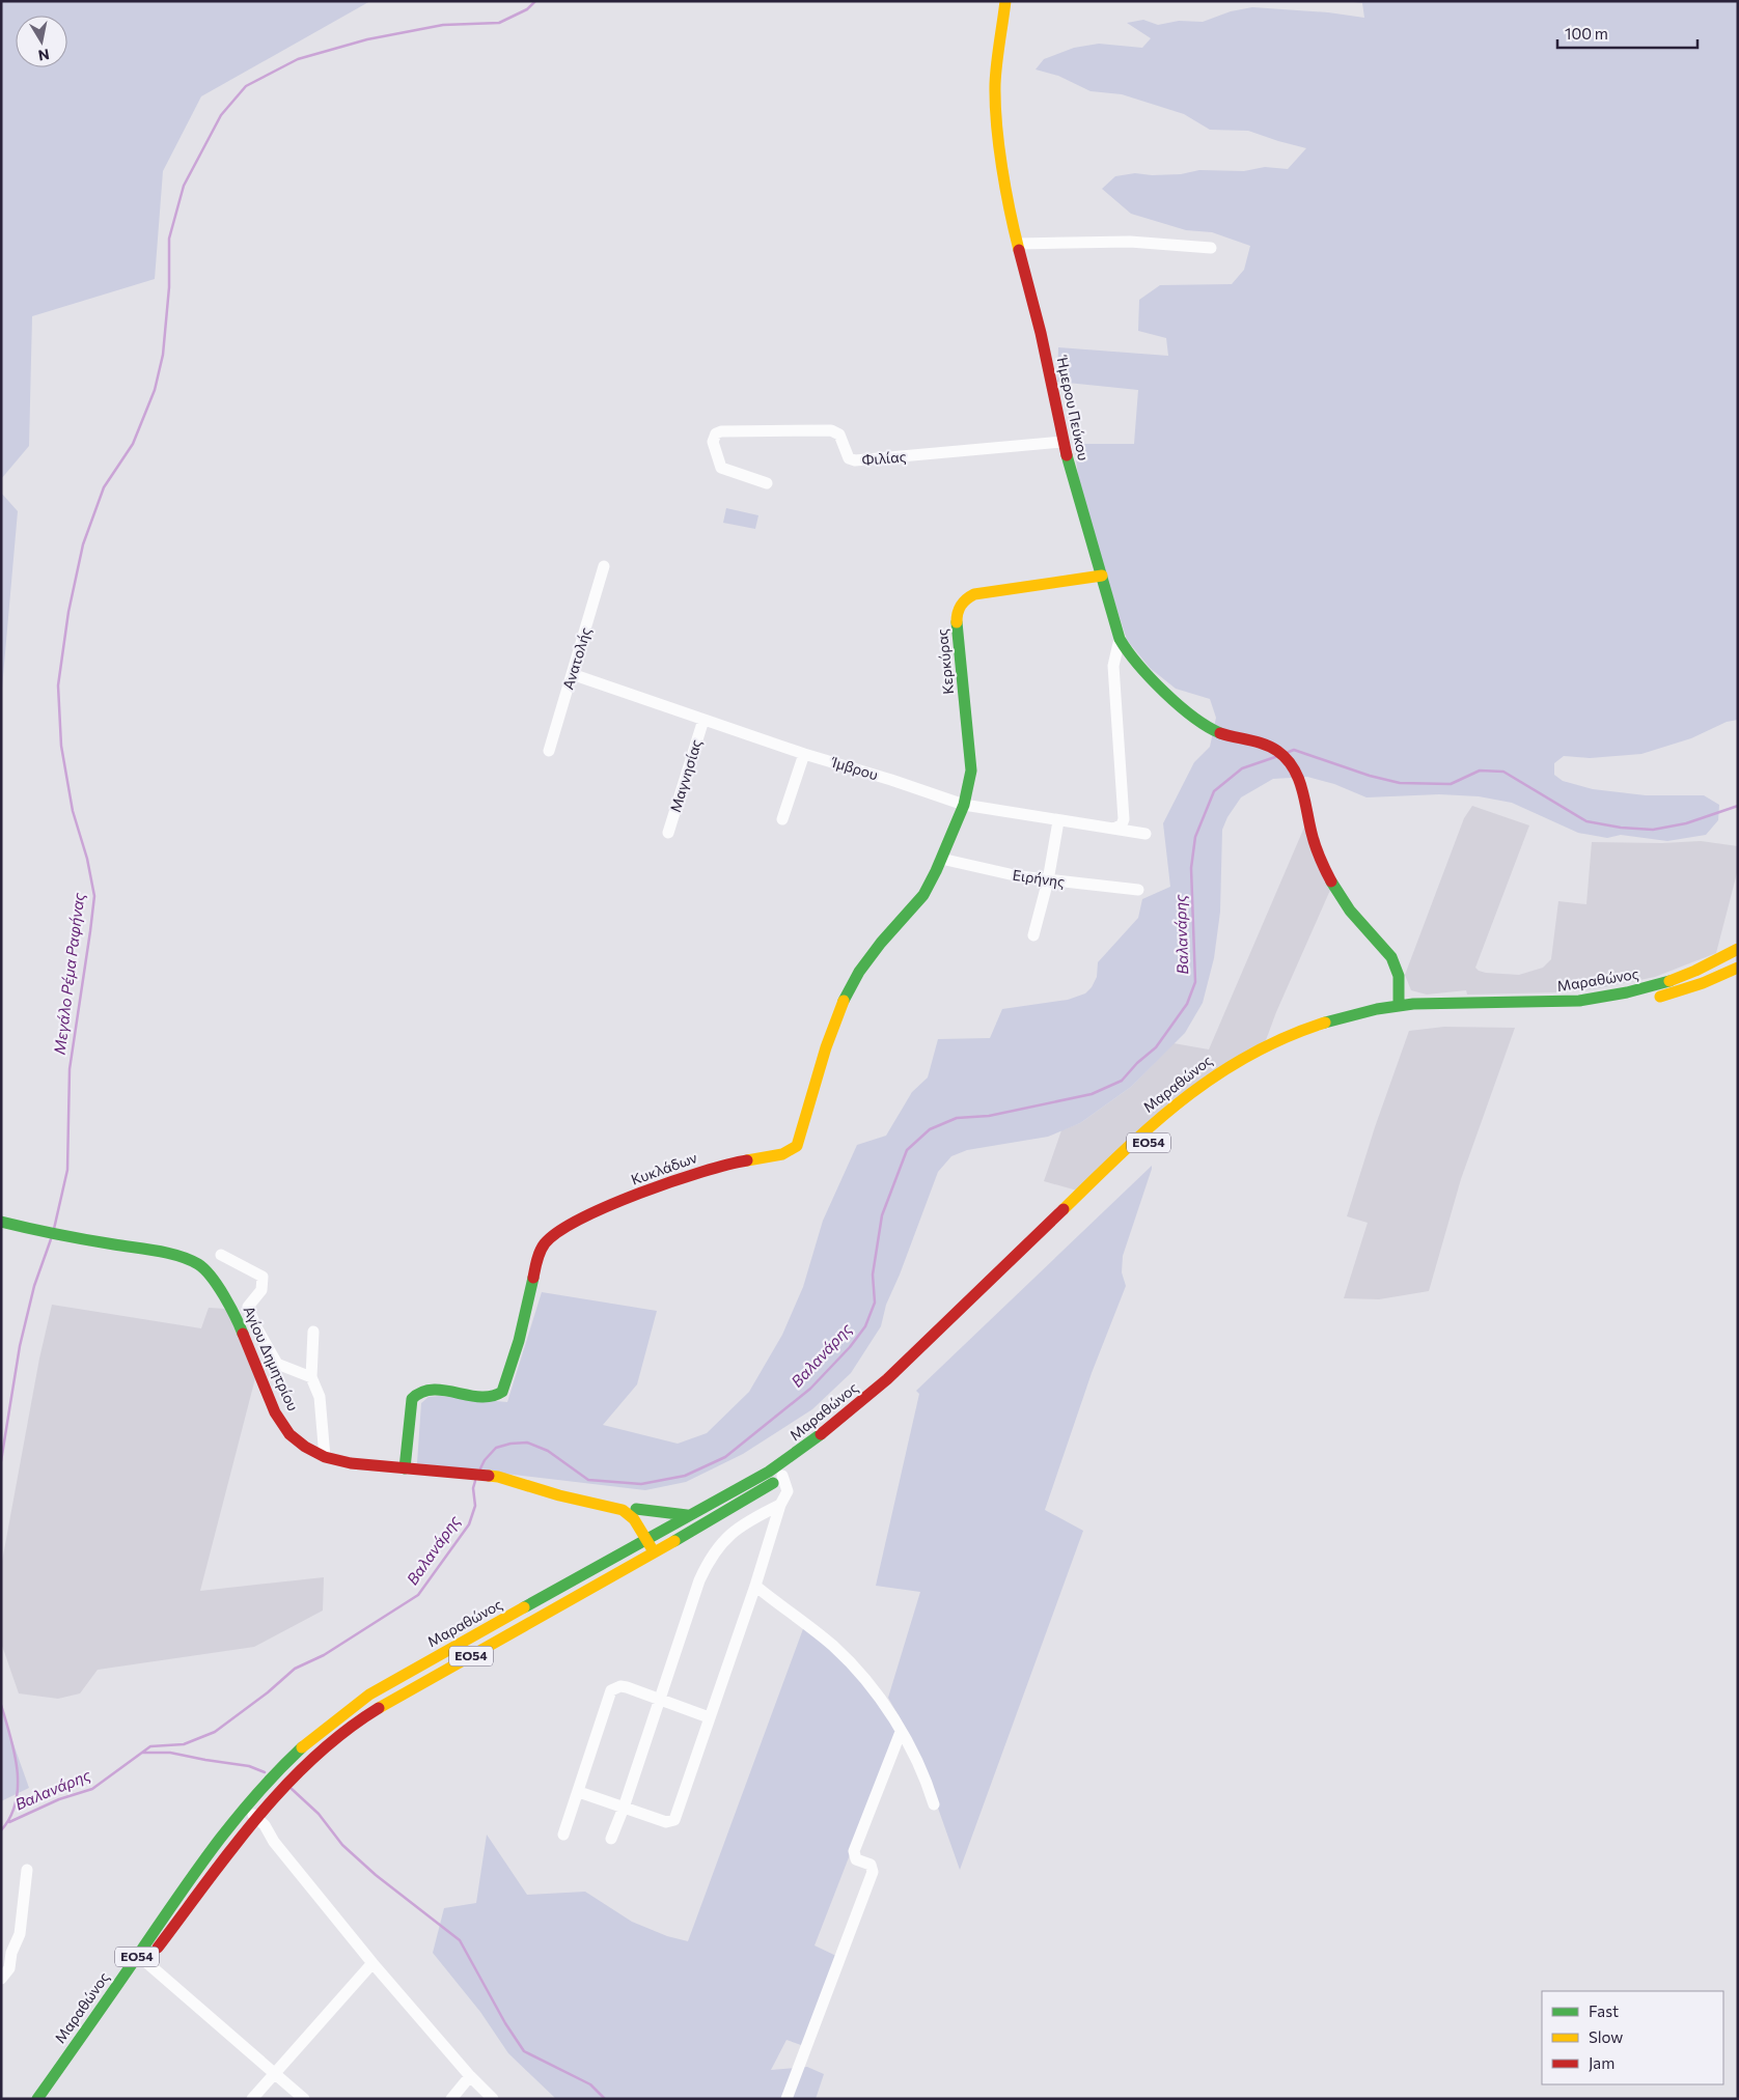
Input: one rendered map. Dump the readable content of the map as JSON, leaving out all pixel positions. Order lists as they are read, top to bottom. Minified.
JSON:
{"streets":{"main road":["Ήμερου Πεύκου","Κερκύρας","Μαραθώνος","ΕΟ54","Κυκλάδων","Αγίου Δημητρίου"],"street":["Φιλίας","Ανατολής","Ίμβρου","Μαγνησίας","Ειρήνης"]},"crossings":[["Ήμερου Πεύκου","Φιλίας"],["Ήμερου Πεύκου","Κερκύρας"],["Ήμερου Πεύκου","Μαραθώνος"],["Ανατολής","Ίμβρου"],["Κερκύρας","Ίμβρου"],["Κερκύρας","Ειρήνης"],["Κερκύρας","Κυκλάδων"],["Ίμβρου","Μαγνησίας"],["Ειρήνης","Κυκλάδων"],["Μαραθώνος","Αγίου Δημητρίου"],["Κυκλάδων","Αγίου Δημητρίου"]],"water":["Βαλανάρης","Μεγάλο Ρέμα Ραφήνας"],"legend":["Fast","Slow","Jam"],"scale_bar":"100 m","north":"bottom"}
